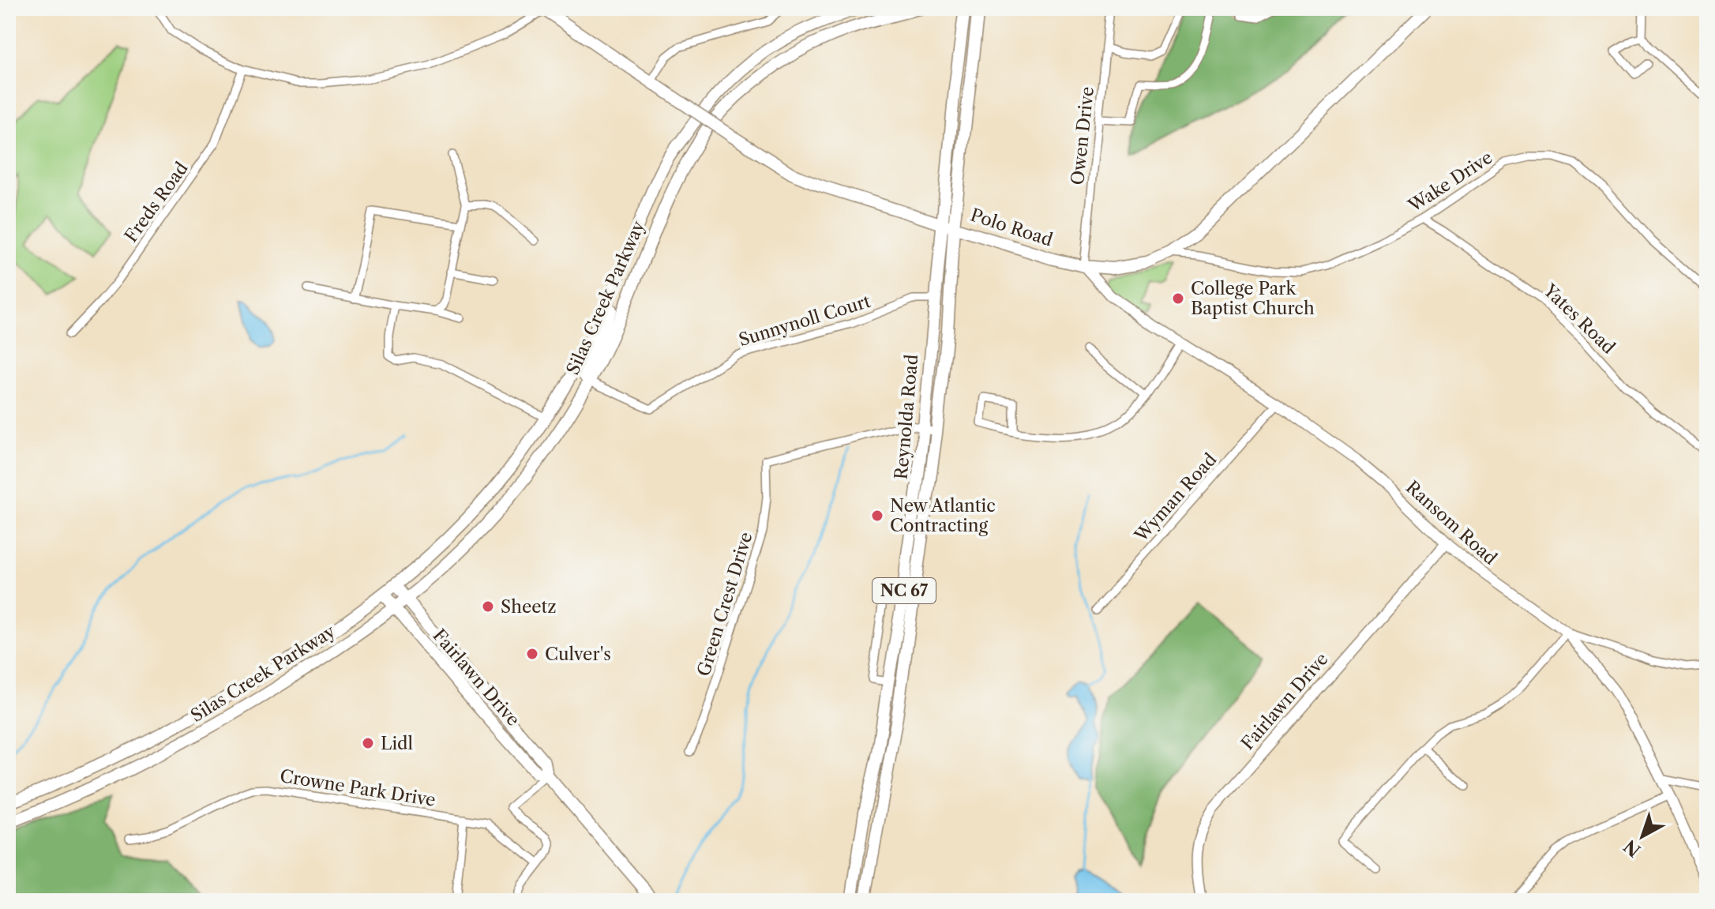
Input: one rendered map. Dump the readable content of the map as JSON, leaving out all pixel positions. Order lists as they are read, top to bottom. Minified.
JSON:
{"streets":{"main road":["Polo Road","Silas Creek Parkway","Reynolda Road","NC 67","Fairlawn Drive"],"street":["Owen Drive","Wake Drive","Freds Road","Yates Road","Sunnynoll Court","Wyman Road","Ransom Road","Green Crest Drive","Crowne Park Drive"]},"crossings":[["Owen Drive","Polo Road"],["Owen Drive","Ransom Road"],["Wake Drive","Polo Road"],["Wake Drive","Yates Road"],["Polo Road","Reynolda Road"],["Polo Road","Ransom Road"],["Silas Creek Parkway","Sunnynoll Court"],["Silas Creek Parkway","Fairlawn Drive"],["Sunnynoll Court","Reynolda Road"],["Reynolda Road","Green Crest Drive"],["Wyman Road","Ransom Road"],["Ransom Road","Fairlawn Drive"]],"places":["College Park Baptist Church","New Atlantic Contracting","Sheetz","Culver's","Lidl"],"north":"bottom left"}
